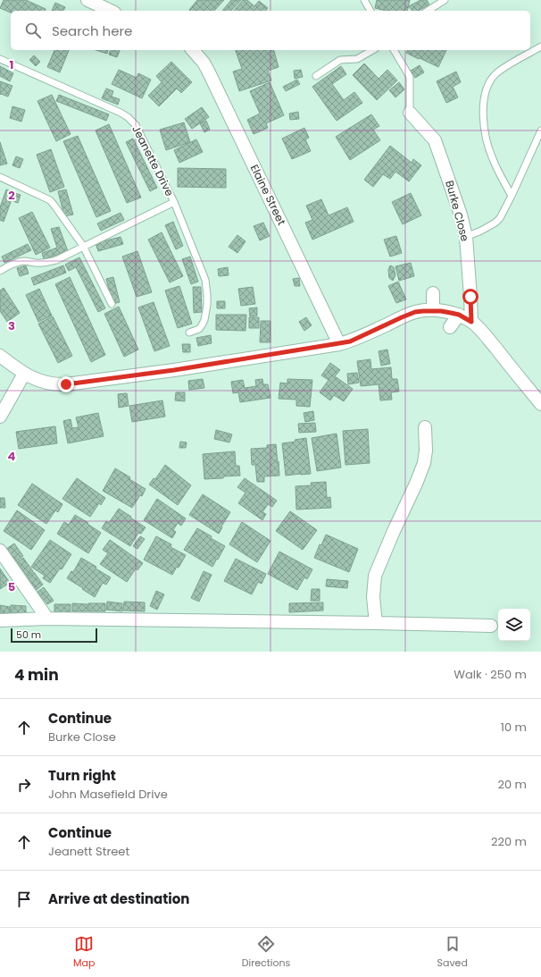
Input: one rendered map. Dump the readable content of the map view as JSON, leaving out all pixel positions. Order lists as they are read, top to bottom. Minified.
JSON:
{"streets":{"street":["Elaine Street","Burke Close"],"lane":["Jeanette Drive"]},"scale_bar":"50 m","page":{"search":"Search here","scale":"50 m","heading":["4 min","Walk · 250 m"],"list":[["Continue","Burke Close","10 m"],["Turn right","John Masefield Drive","20 m"],["Continue","Jeanett Street","220 m"],"Arrive at destination"],"nav":["Map","Directions","Saved"]},"grid":{"rows":["1","2","3","4","5"]}}
